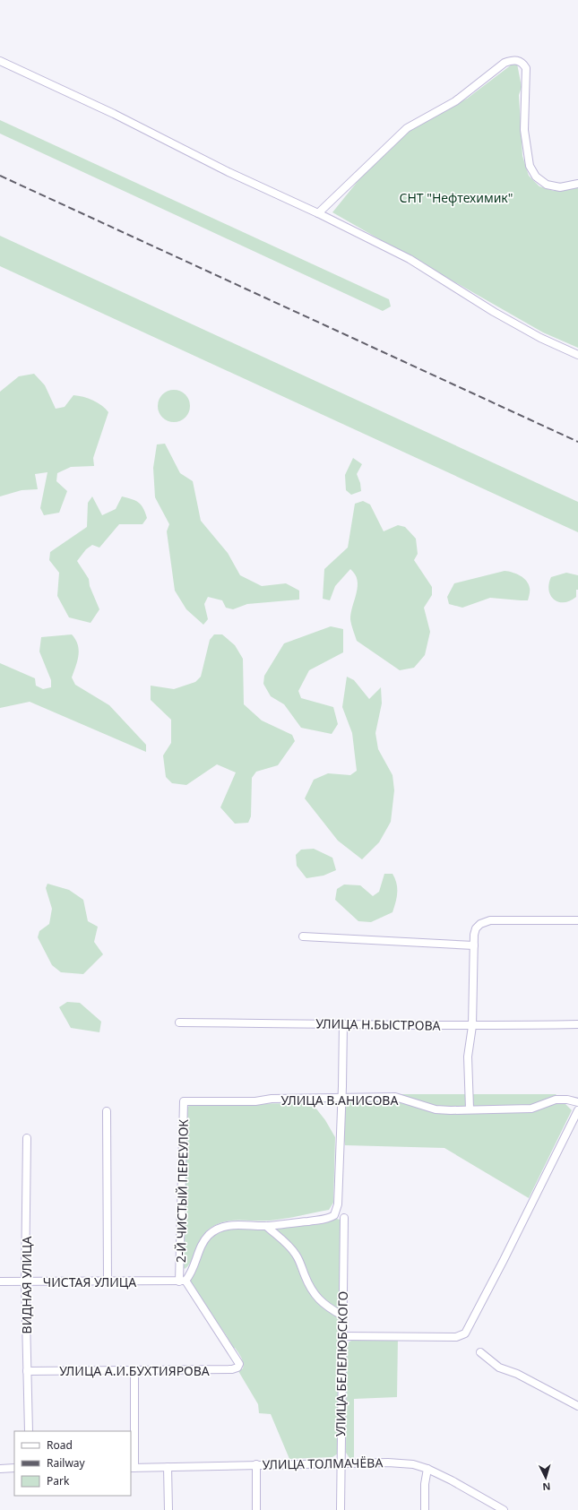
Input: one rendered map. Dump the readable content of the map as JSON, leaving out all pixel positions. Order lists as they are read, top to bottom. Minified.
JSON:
{"streets":{"street":["УЛИЦА Н.БЫСТРОВА","УЛИЦА В.АНИСОВА","2-Й ЧИСТЫЙ ПЕРЕУЛОК","ЧИСТАЯ УЛИЦА","ВИДНАЯ УЛИЦА","УЛИЦА БЕЛЕЛЮБСКОГО","УЛИЦА А.И.БУХТИЯРОВА","УЛИЦА ТОЛМАЧЁВА"]},"crossings":[["УЛИЦА В.АНИСОВА","2-Й ЧИСТЫЙ ПЕРЕУЛОК"],["2-Й ЧИСТЫЙ ПЕРЕУЛОК","ЧИСТАЯ УЛИЦА"],["2-Й ЧИСТЫЙ ПЕРЕУЛОК","УЛИЦА А.И.БУХТИЯРОВА"],["ЧИСТАЯ УЛИЦА","ВИДНАЯ УЛИЦА"],["ЧИСТАЯ УЛИЦА","УЛИЦА А.И.БУХТИЯРОВА"],["ВИДНАЯ УЛИЦА","УЛИЦА А.И.БУХТИЯРОВА"],["УЛИЦА БЕЛЕЛЮБСКОГО","УЛИЦА ТОЛМАЧЁВА"]],"parks":["СНТ \"Нефтехимик\""],"legend":["Road","Railway","Park"],"north":"bottom"}
